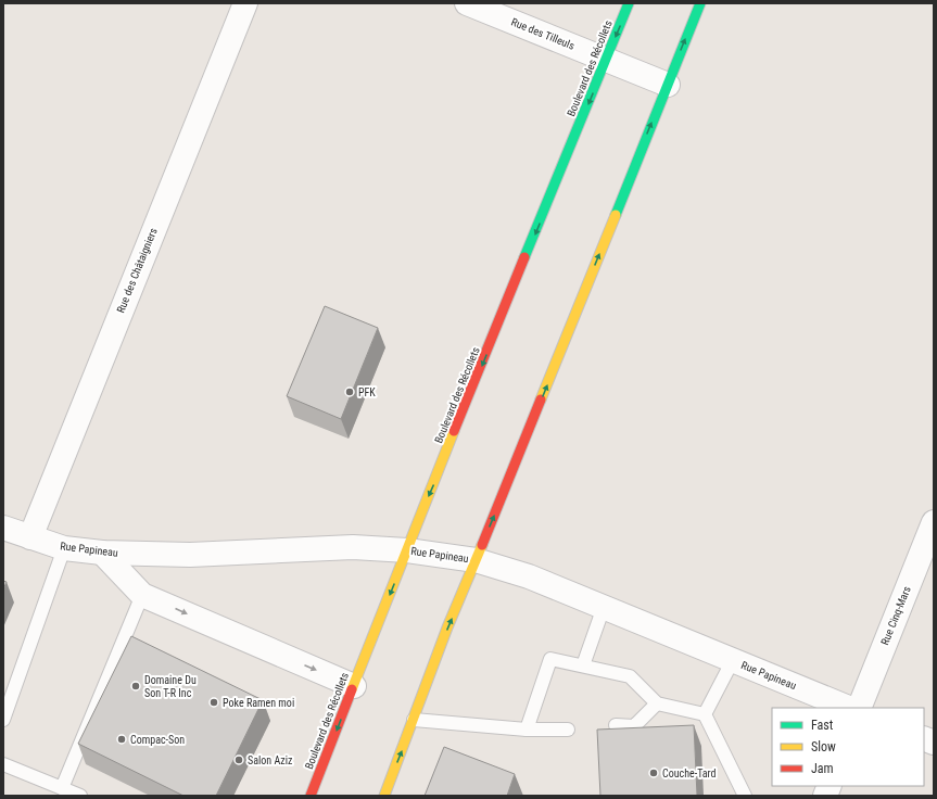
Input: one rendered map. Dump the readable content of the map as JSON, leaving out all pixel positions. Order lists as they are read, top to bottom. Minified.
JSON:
{"streets":{"main road":["Boulevard des Récollets"],"street":["Rue des Tilleuls","Rue des Châtaigniers","Rue Papineau","Rue Cinq-Mars"]},"crossings":[["Rue des Tilleuls","Boulevard des Récollets"],["Boulevard des Récollets","Rue Papineau"],["Rue des Châtaigniers","Rue Papineau"]],"places":["PFK","Domaine Du Son T-R Inc","Poke Ramen moi","Compac-Son","Salon Aziz","Couche-Tard"],"legend":["Fast","Slow","Jam"]}
